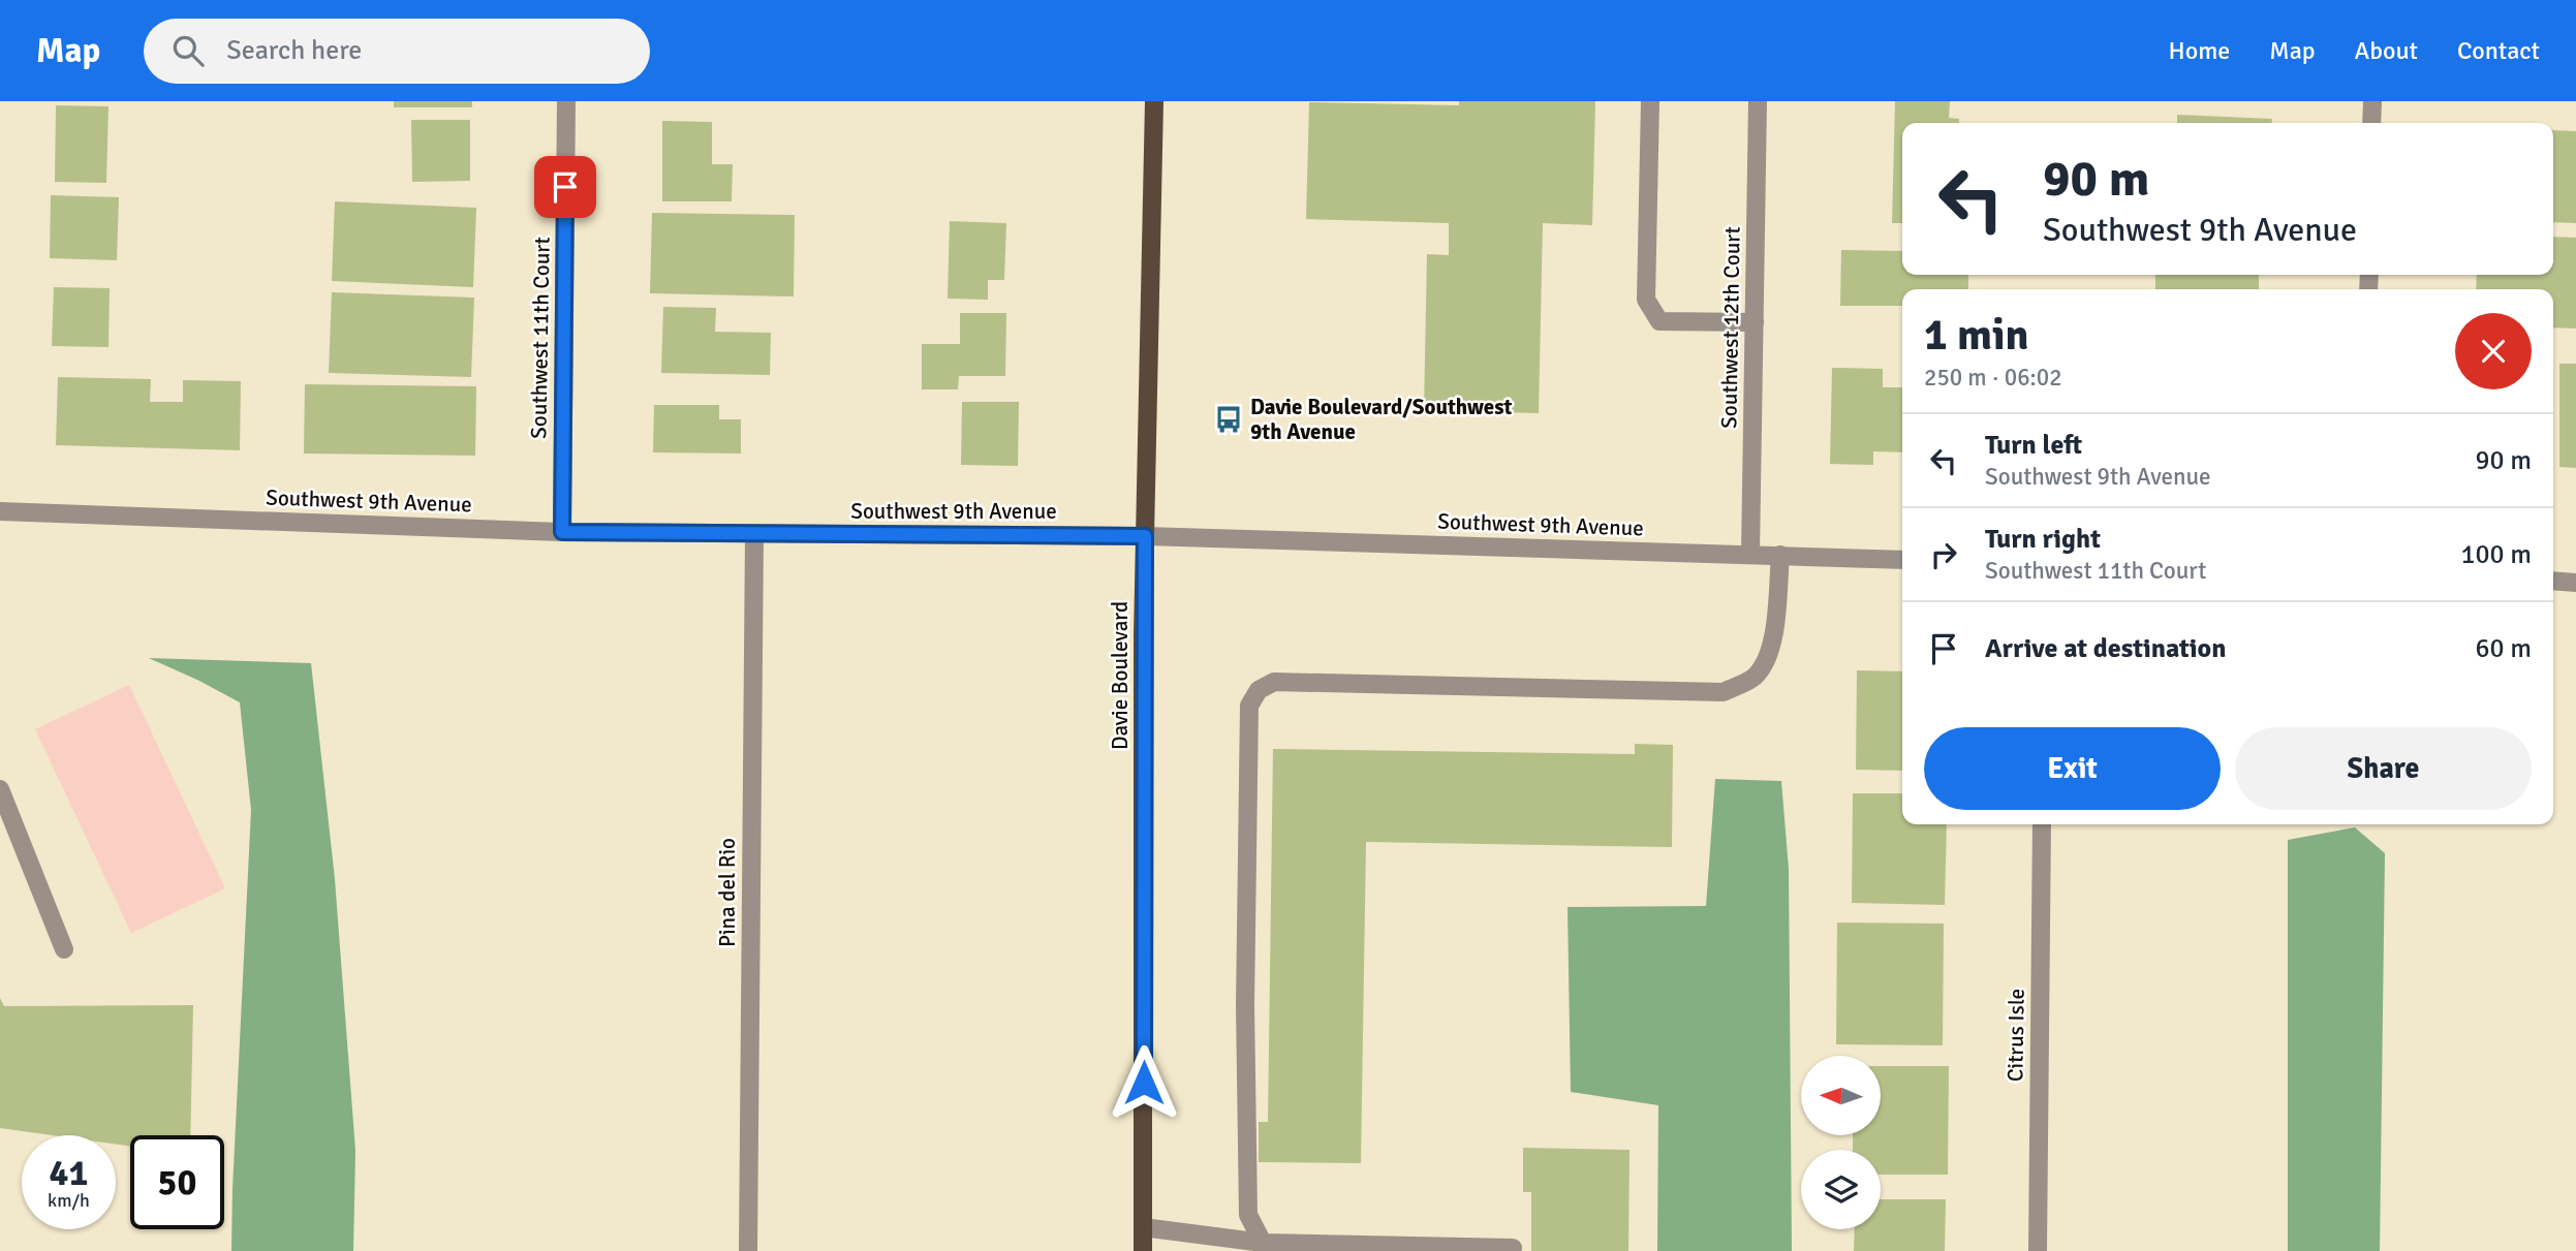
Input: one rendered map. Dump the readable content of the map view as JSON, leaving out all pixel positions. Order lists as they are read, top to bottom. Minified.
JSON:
{"streets":{"main road":["Davie Boulevard"],"street":["Southwest 12th Court","Southwest 11th Court","Southwest 9th Avenue","Pina del Rio","Citrus Isle"]},"crossings":[["Southwest 12th Court","Southwest 9th Avenue"],["Southwest 11th Court","Southwest 9th Avenue"],["Southwest 9th Avenue","Davie Boulevard"],["Southwest 9th Avenue","Pina del Rio"]],"places":{"bus stop":["Davie Boulevard/Southwest 9th Avenue"]},"north":"left","page":{"header":"Map","search":"Search here","nav":["Home","Map","About","Contact"],"turn":["90 m","Southwest 9th Avenue"],"heading":["1 min","250 m · 06:02"],"list":[{"name":"Turn left","note":"Southwest 9th Avenue","value":"90 m"},{"name":"Turn right","note":"Southwest 11th Court","value":"100 m"},{"name":"Arrive at destination","value":"60 m"}],"buttons":["Exit","Share"],"speed":"41 km/h","limit":"50"}}
